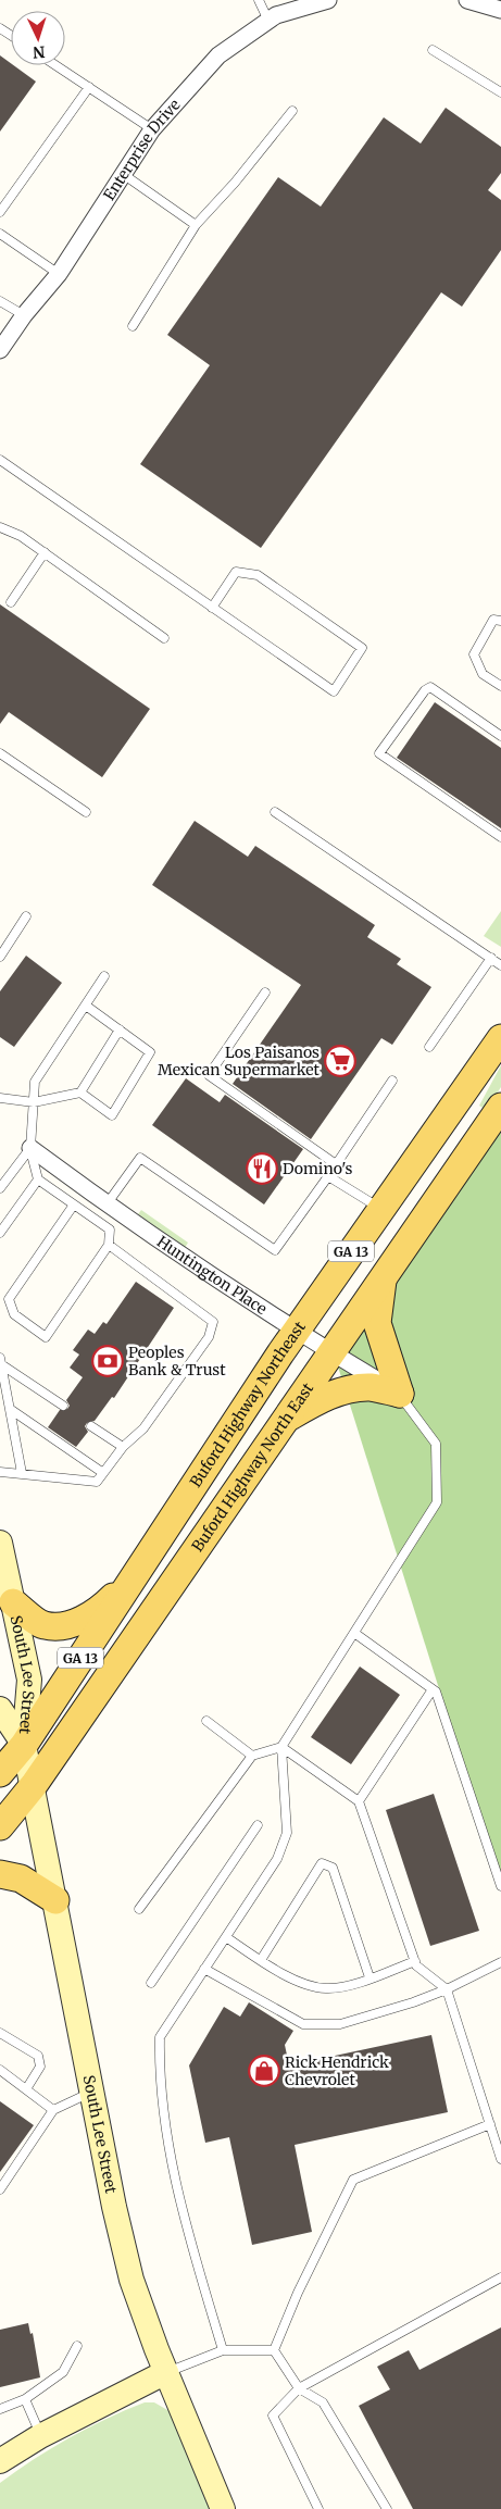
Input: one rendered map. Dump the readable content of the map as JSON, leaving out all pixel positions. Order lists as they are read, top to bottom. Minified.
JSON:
{"streets":{"main road":["GA 13","Buford Highway Northeast","Buford Highway North East"],"street":["Enterprise Drive","Huntington Place","South Lee Street"]},"crossings":[["Huntington Place","Buford Highway Northeast"],["Huntington Place","Buford Highway North East"],["Buford Highway Northeast","South Lee Street"],["Buford Highway North East","South Lee Street"]],"places":{"supermarket":["Los Paisanos Mexican Supermarket"],"restaurant":["Domino's"],"bank":["Peoples Bank & Trust"],"shop":["Rick Hendrick Chevrolet"]},"north":"bottom"}
